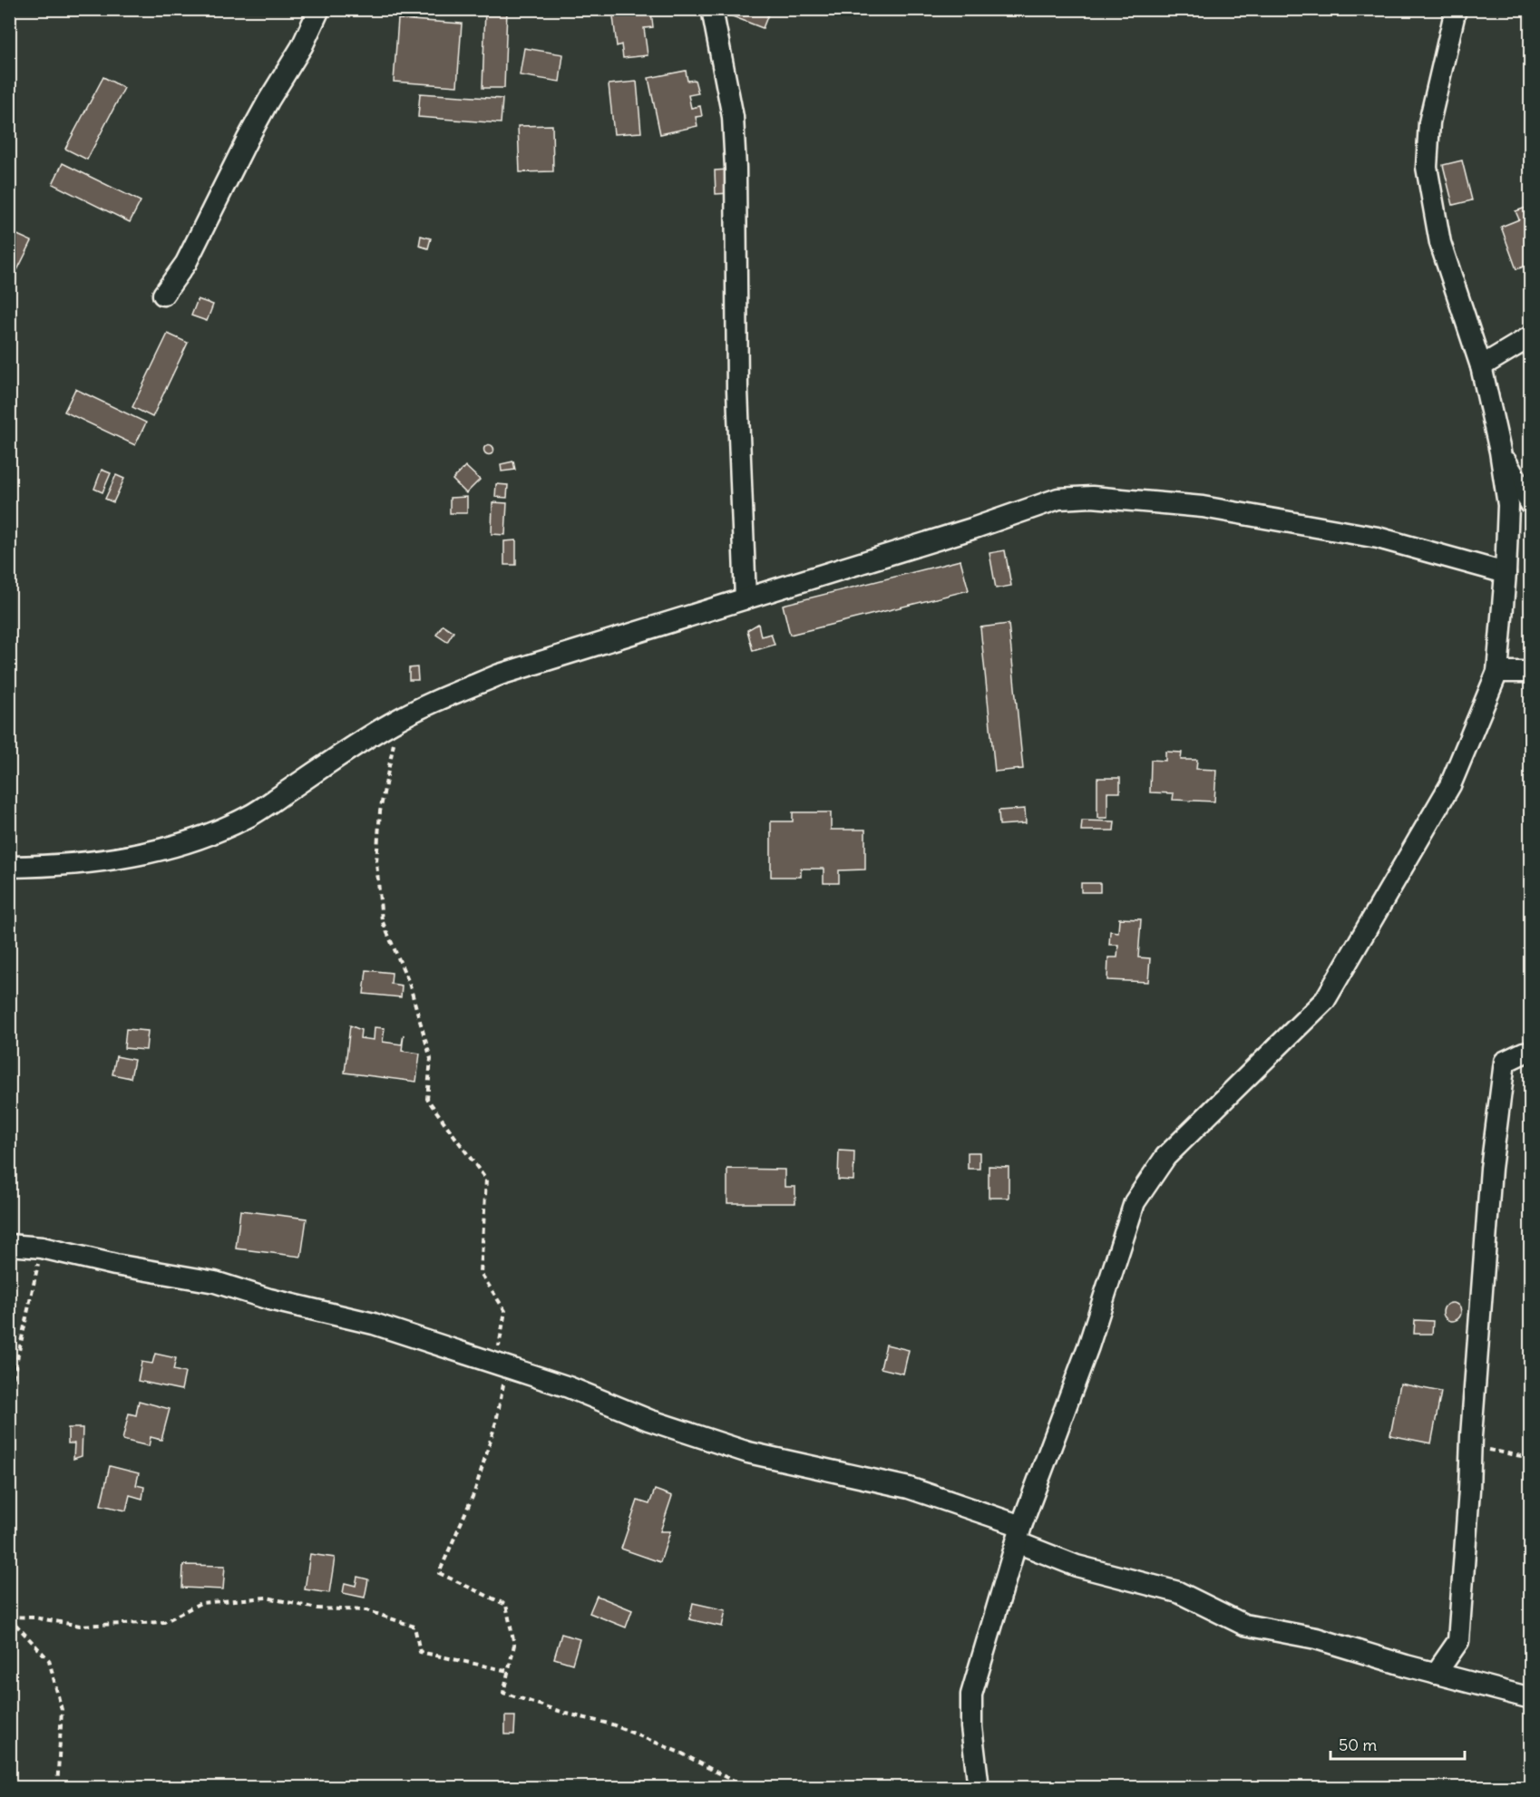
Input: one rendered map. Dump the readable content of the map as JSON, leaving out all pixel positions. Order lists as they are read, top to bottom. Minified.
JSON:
{"scale_bar":"50 m"}
